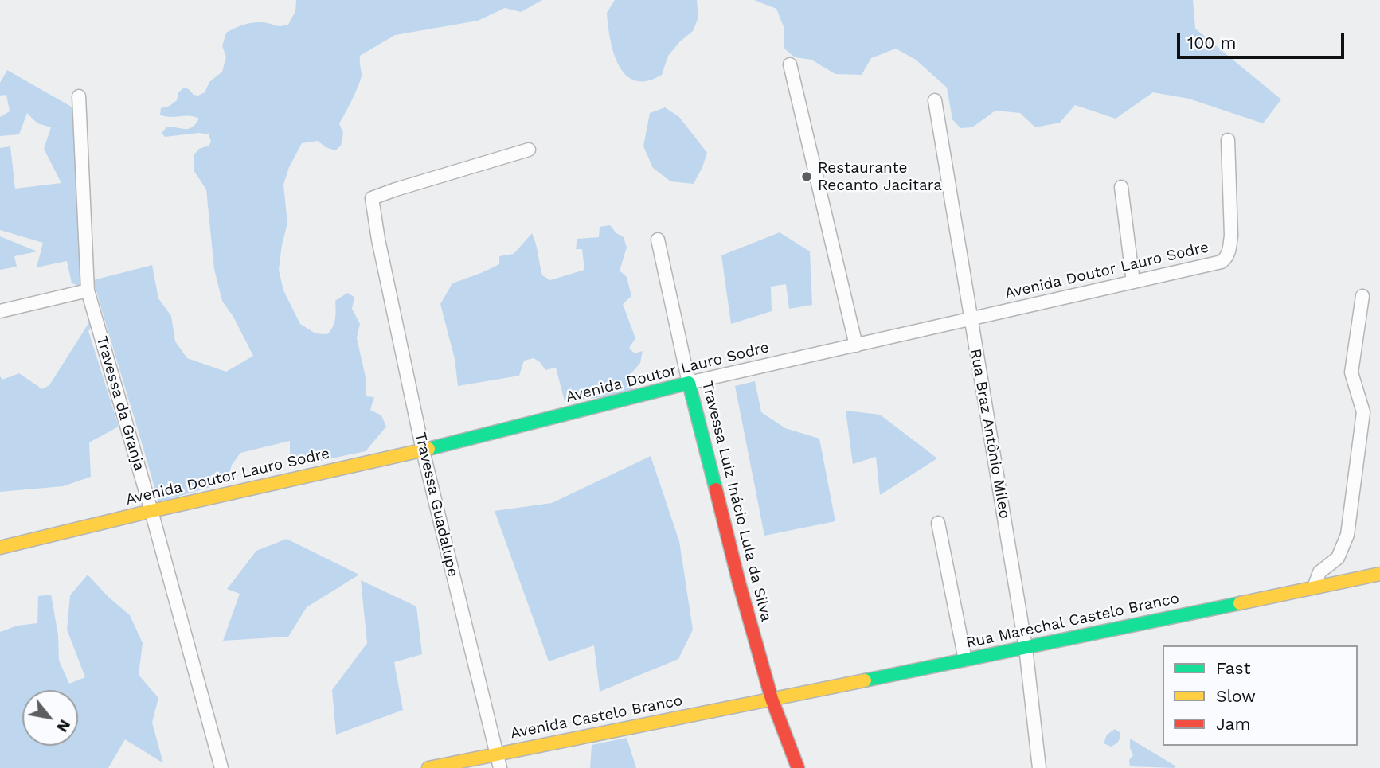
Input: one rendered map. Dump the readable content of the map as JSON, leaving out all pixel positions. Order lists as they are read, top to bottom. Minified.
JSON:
{"streets":{"street":["Avenida Doutor Lauro Sodre","Travessa da Granja","Rua Braz Antônio Mileo","Travessa Luiz Inácio Lula da Silva","Travessa Guadalupe","Rua Marechal Castelo Branco","Avenida Castelo Branco"]},"crossings":[["Avenida Doutor Lauro Sodre","Travessa da Granja"],["Avenida Doutor Lauro Sodre","Rua Braz Antônio Mileo"],["Avenida Doutor Lauro Sodre","Travessa Luiz Inácio Lula da Silva"],["Avenida Doutor Lauro Sodre","Travessa Guadalupe"],["Rua Braz Antônio Mileo","Rua Marechal Castelo Branco"],["Travessa Luiz Inácio Lula da Silva","Rua Marechal Castelo Branco"],["Travessa Luiz Inácio Lula da Silva","Avenida Castelo Branco"],["Travessa Guadalupe","Avenida Castelo Branco"],["Rua Marechal Castelo Branco","Avenida Castelo Branco"]],"places":["Restaurante Recanto Jacitara"],"legend":["Fast","Slow","Jam"],"scale_bar":"100 m","north":"bottom right"}
